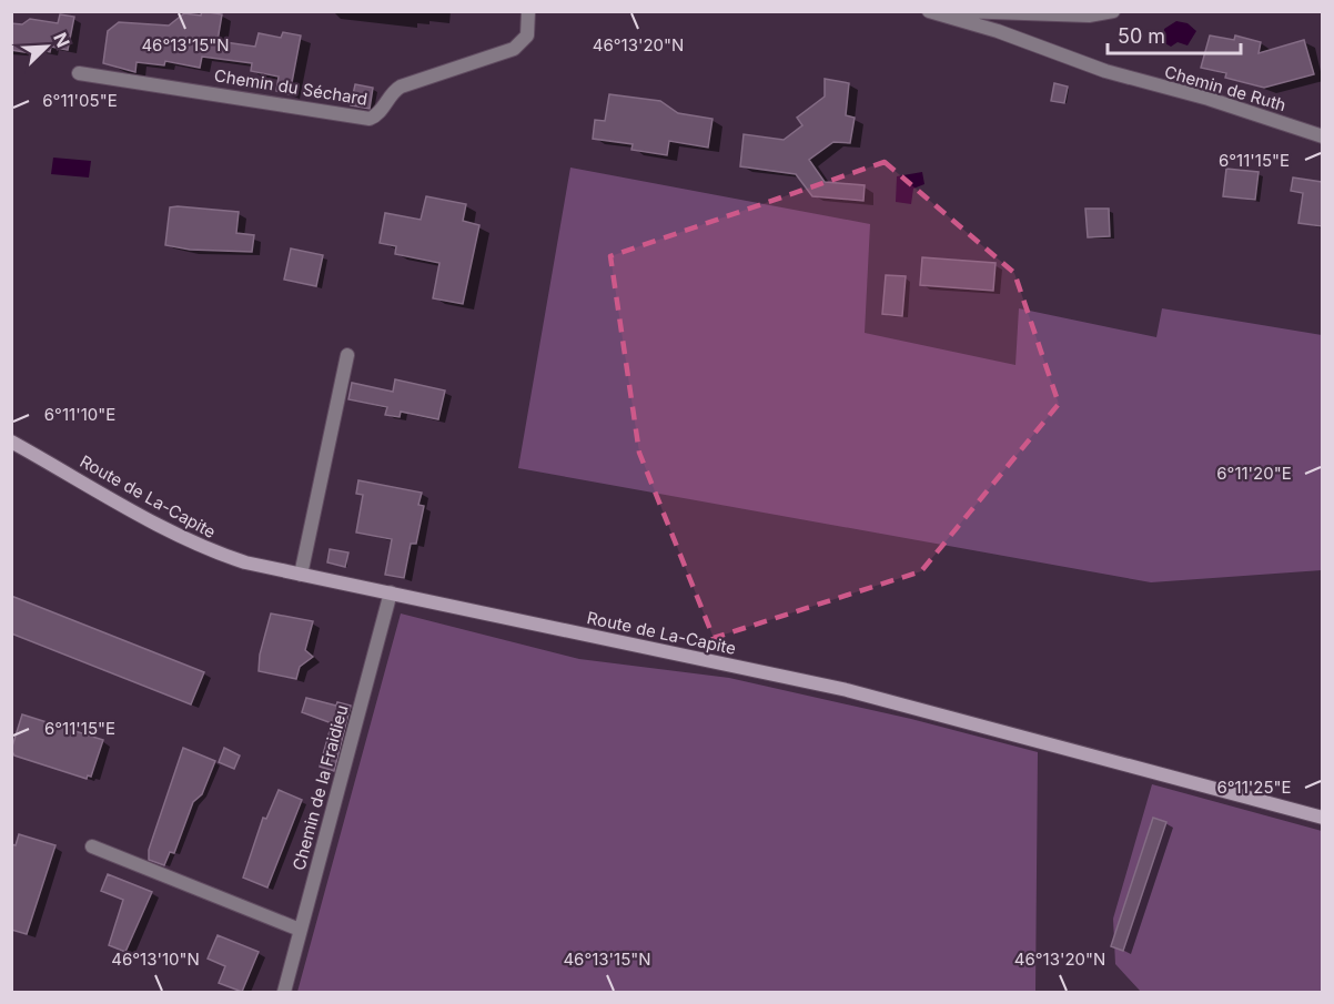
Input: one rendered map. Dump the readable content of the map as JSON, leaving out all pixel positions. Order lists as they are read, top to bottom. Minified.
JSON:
{"streets":{"street":["Chemin du Séchard","Chemin de Ruth","Route de La-Capite","Chemin de la Fraidieu"]},"crossings":[["Route de La-Capite","Chemin de la Fraidieu"]],"scale_bar":"50 m","north":"top right","coordinates":["46°13'20\"N","46°13'15\"N","6°11'05\"E","6°11'15\"E","6°11'10\"E","6°11'20\"E","6°11'25\"E","46°13'10\"N"]}
